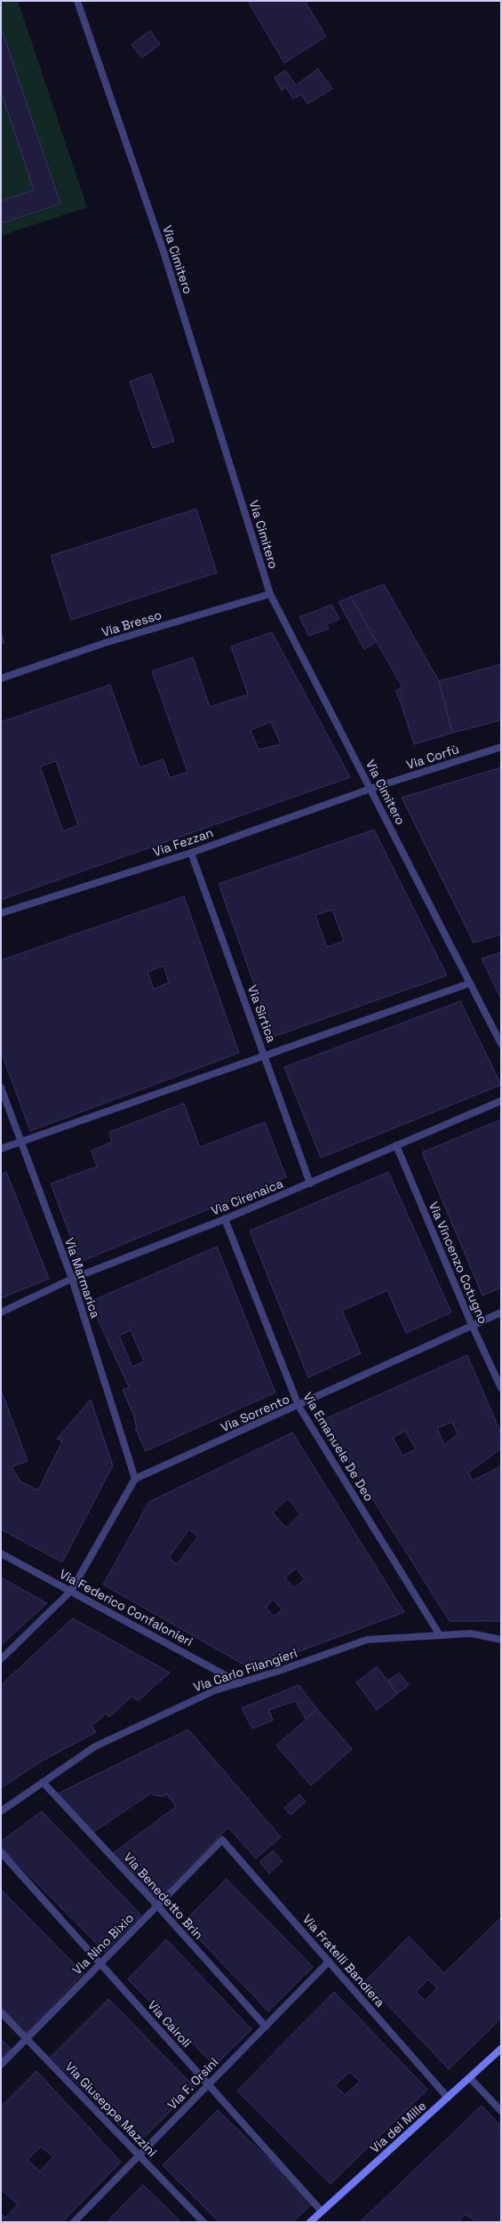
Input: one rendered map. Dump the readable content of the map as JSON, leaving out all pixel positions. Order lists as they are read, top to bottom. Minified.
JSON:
{"streets":{"street":["Via Cimitero","Via Bresso","Via Corfù","Via Fezzan","Via Sirtica","Via Cirenaica","Via Vincenzo Cotugno","Via Marmarica","Via Sorrento","Via Emanuele De Deo","Via Federico Confalonieri","Via Carlo Filangieri","Via Benedetto Brin","Via Nino Bixio","Via Fratelli Bandiera","Via Cairoli","Via F. Orsini","Via Giuseppe Mazzini","Via dei Mille"]},"crossings":[["Via Cimitero","Via Bresso"],["Via Cimitero","Via Corfù"],["Via Cimitero","Via Fezzan"],["Via Corfù","Via Fezzan"],["Via Fezzan","Via Sirtica"],["Via Sirtica","Via Cirenaica"],["Via Cirenaica","Via Vincenzo Cotugno"],["Via Cirenaica","Via Marmarica"],["Via Cirenaica","Via Emanuele De Deo"],["Via Vincenzo Cotugno","Via Sorrento"],["Via Marmarica","Via Sorrento"],["Via Sorrento","Via Emanuele De Deo"],["Via Emanuele De Deo","Via Carlo Filangieri"],["Via Federico Confalonieri","Via Carlo Filangieri"],["Via Carlo Filangieri","Via Benedetto Brin"],["Via Benedetto Brin","Via Nino Bixio"],["Via Benedetto Brin","Via F. Orsini"],["Via Nino Bixio","Via Fratelli Bandiera"],["Via Nino Bixio","Via Cairoli"],["Via Nino Bixio","Via Giuseppe Mazzini"],["Via Fratelli Bandiera","Via F. Orsini"],["Via Fratelli Bandiera","Via dei Mille"],["Via Cairoli","Via F. Orsini"],["Via Cairoli","Via dei Mille"],["Via F. Orsini","Via Giuseppe Mazzini"]]}
